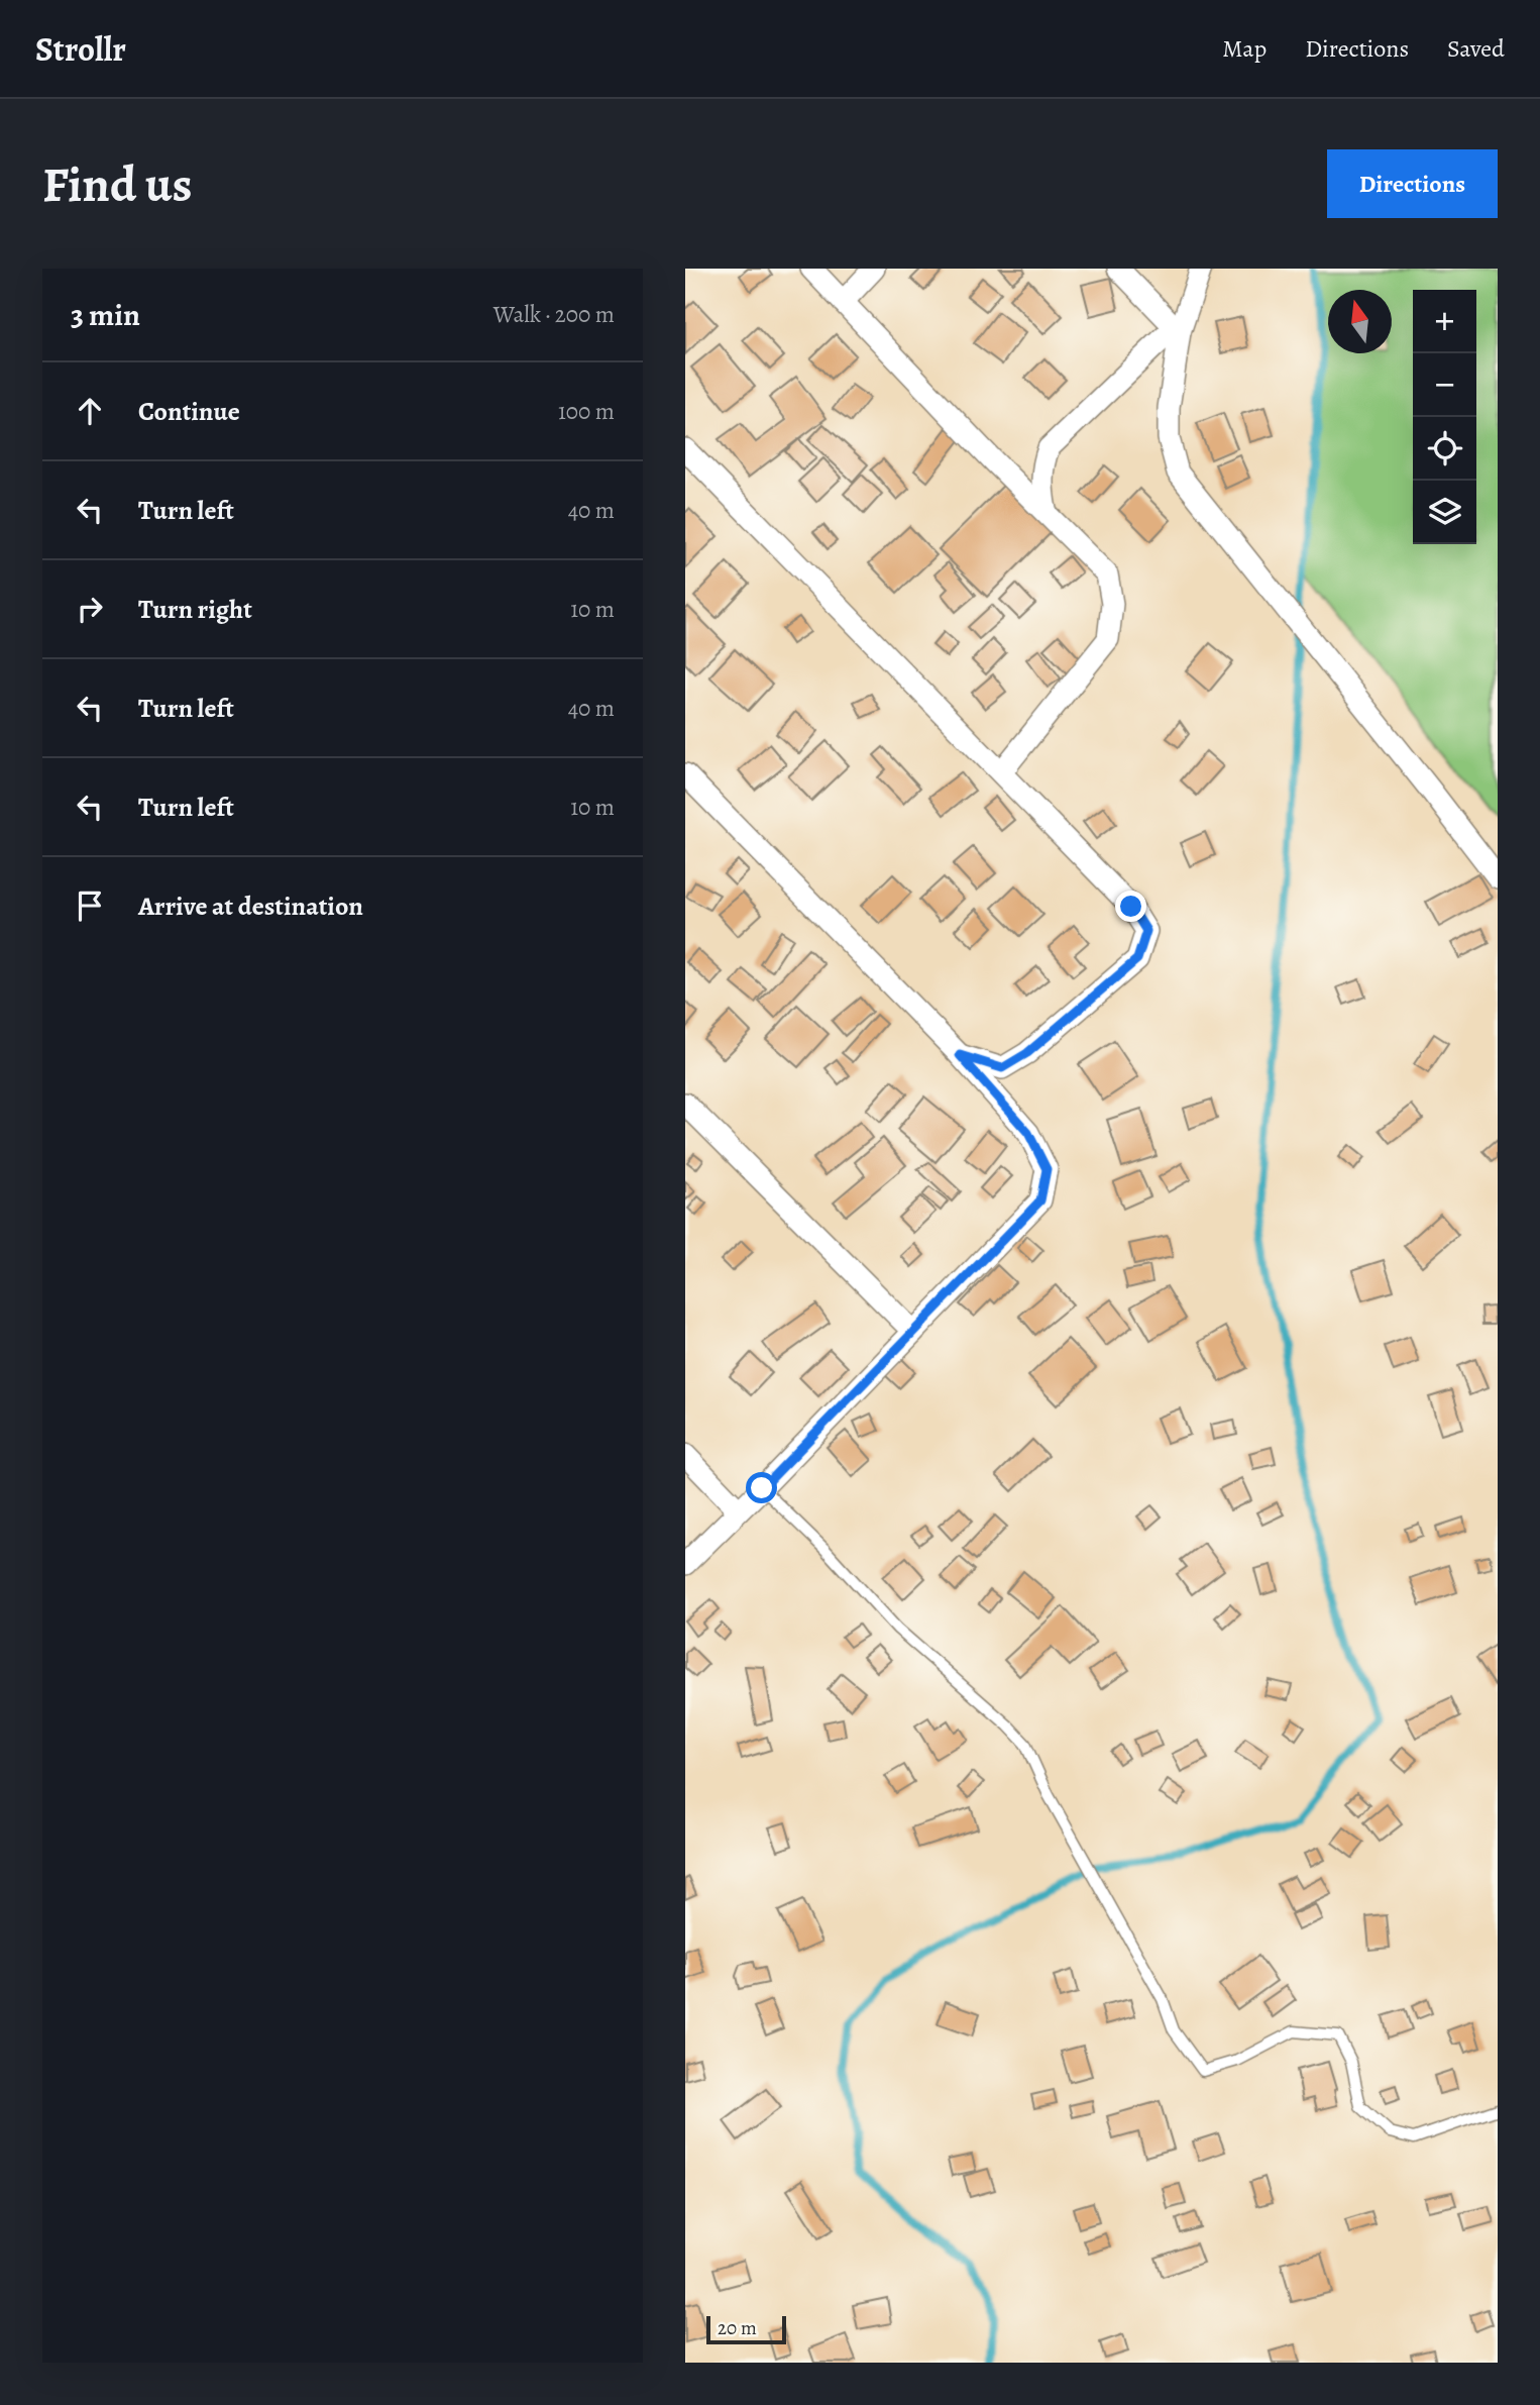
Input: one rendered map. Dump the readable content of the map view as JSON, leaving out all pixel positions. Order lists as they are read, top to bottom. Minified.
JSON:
{"scale_bar":"20 m","north":"top","page":{"header":"Strollr","nav":["Map","Directions","Saved"],"buttons":"Directions","title":"Find us","heading":["3 min","Walk · 200 m"],"map_buttons":["+","−"],"list":[["Continue","100 m"],["Turn left","40 m"],["Turn right","10 m"],["Turn left","40 m"],["Turn left","10 m"],"Arrive at destination"],"scale":"20 m"}}
